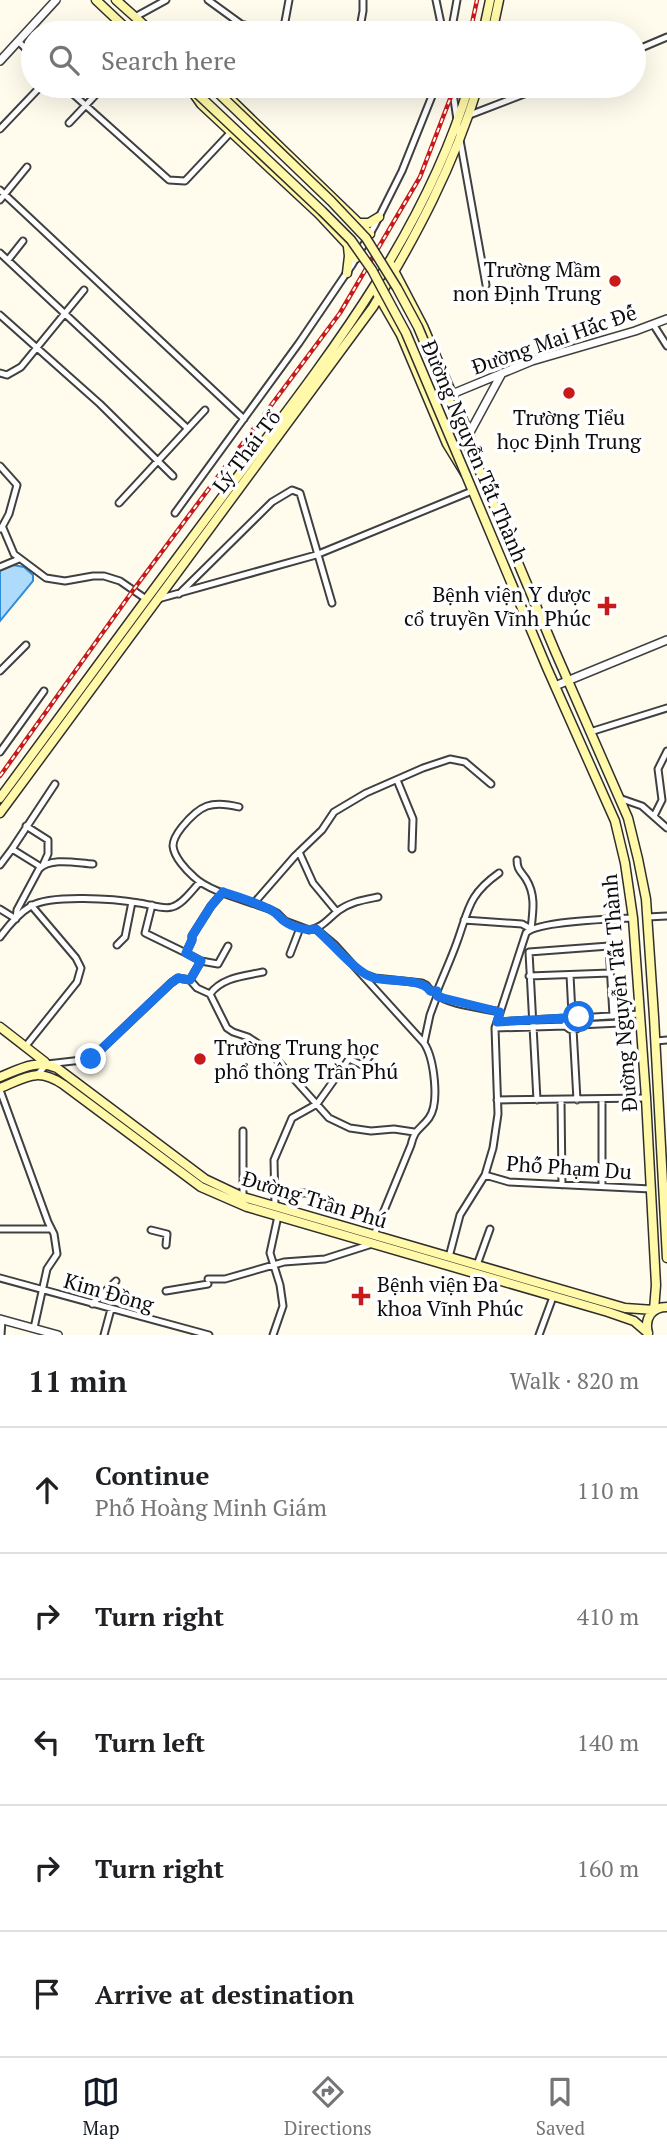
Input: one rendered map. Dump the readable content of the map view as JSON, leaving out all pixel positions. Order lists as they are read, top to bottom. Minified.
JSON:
{"streets":{"main road":["Lý Thái Tổ","Đường Nguyễn Tất Thành","Đường Trần Phú"],"street":["Đường Mai Hắc Đế","Phố Phạm Du","Kim Đồng"]},"crossings":[["Đường Nguyễn Tất Thành","Phố Phạm Du"],["Đường Nguyễn Tất Thành","Đường Trần Phú"]],"places":{"other":["Trường Mầm non Định Trung","Trường Tiểu học Định Trung","Trường Trung học phổ thông Trần Phú"],"health":["Bệnh viện Y dược cổ truyền Vĩnh Phúc","Bệnh viện Đa khoa Vĩnh Phúc"]},"page":{"search":"Search here","heading":["11 min","Walk · 820 m"],"list":[["Continue","Phố Hoàng Minh Giám","110 m"],["Turn right","410 m"],["Turn left","140 m"],["Turn right","160 m"],"Arrive at destination"],"nav":["Map","Directions","Saved"]}}
